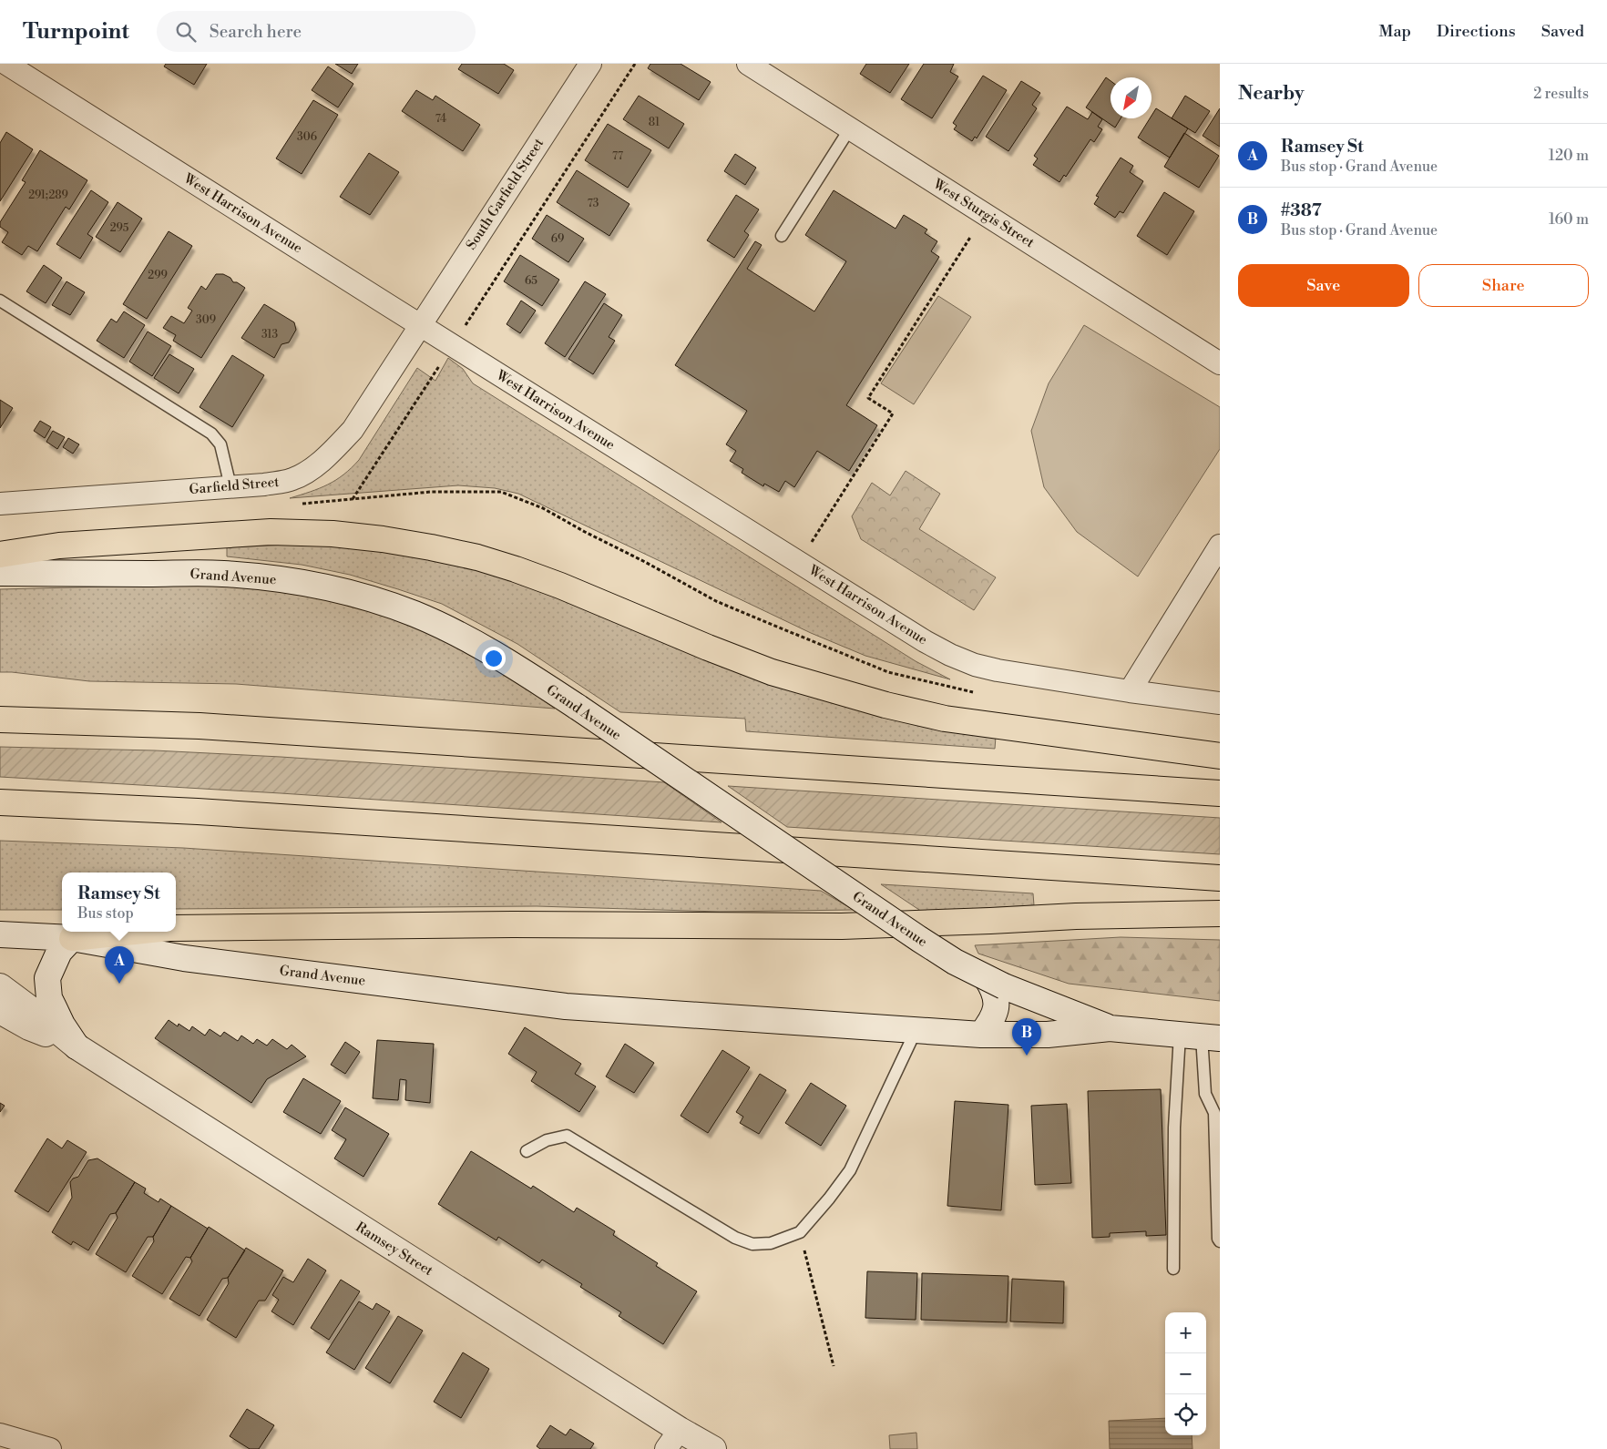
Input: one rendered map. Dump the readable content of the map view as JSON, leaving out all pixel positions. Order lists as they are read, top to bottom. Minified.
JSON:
{"streets":{"main road":["Grand Avenue","Ramsey Street"],"street":["South Garfield Street","West Harrison Avenue","West Sturgis Street","Garfield Street"]},"crossings":[["South Garfield Street","West Harrison Avenue"],["South Garfield Street","Garfield Street"],["West Harrison Avenue","Garfield Street"]],"house_numbers":["74","81","306","77","291;289","73","295","69","299","65","309","313"],"north":"bottom left","page":{"header":"Turnpoint","search":"Search here","nav":["Map","Directions","Saved"],"heading":["Nearby","2 results"],"list":[{"mark":"A","name":"Ramsey St","note":"Bus stop · Grand Avenue","value":"120 m"},{"mark":"B","name":"#387","note":"Bus stop · Grand Avenue","value":"160 m"}],"buttons":["Save","Share"],"popup":["Ramsey St","Bus stop"],"pins":["A","B"],"map_buttons":["+","−"]}}
